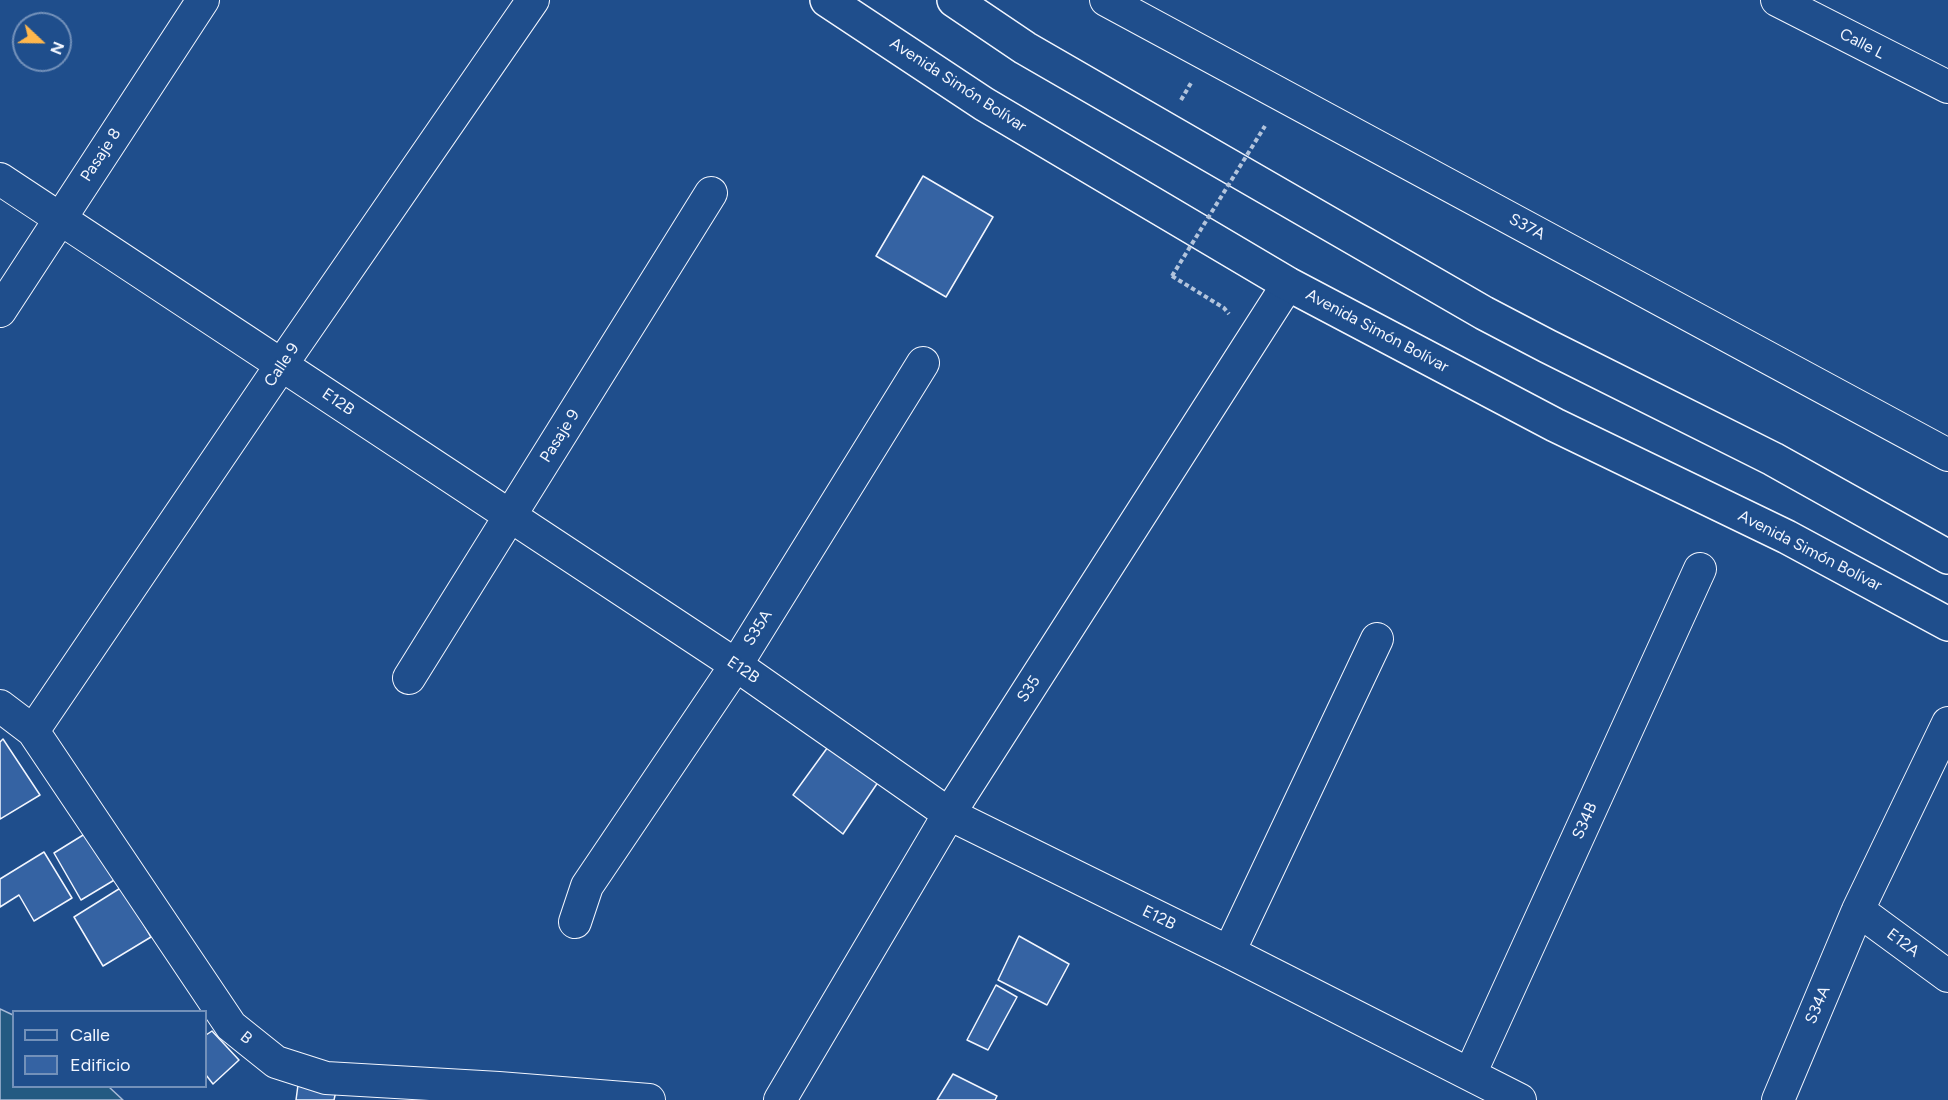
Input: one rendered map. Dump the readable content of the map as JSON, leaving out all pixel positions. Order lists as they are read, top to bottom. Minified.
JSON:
{"streets":{"highway":["Avenida Simón Bolívar"],"street":["Calle L","Pasaje 8","S37A","Calle 9","E12B","Pasaje 9","S35A","S35","S34B","E12A","S34A","B"]},"crossings":[["Avenida Simón Bolívar","S35"],["Pasaje 8","E12B"],["Calle 9","E12B"],["Calle 9","B"],["E12B","Pasaje 9"],["E12B","S35A"],["E12B","S35"],["E12B","S34B"],["E12A","S34A"]],"legend":["Calle","Edificio"],"north":"right"}
